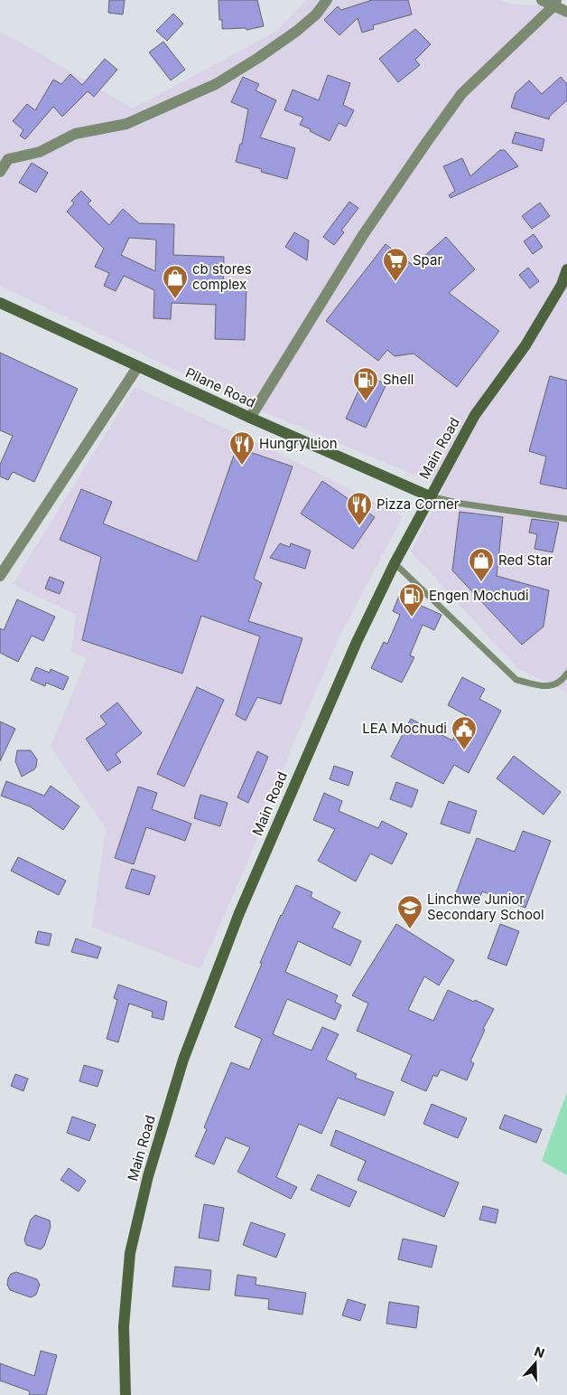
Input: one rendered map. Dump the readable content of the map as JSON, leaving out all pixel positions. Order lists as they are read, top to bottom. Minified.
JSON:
{"streets":{"main road":["Pilane Road","Main Road"]},"crossings":[["Pilane Road","Main Road"]],"places":{"supermarket":["Spar"],"shop":["cb stores complex","Red Star"],"fuel station":["Shell","Engen Mochudi"],"restaurant":["Hungry Lion","Pizza Corner"],"public building":["LEA Mochudi"],"school or university":["Linchwe Junior Secondary School"]},"north":"top"}
